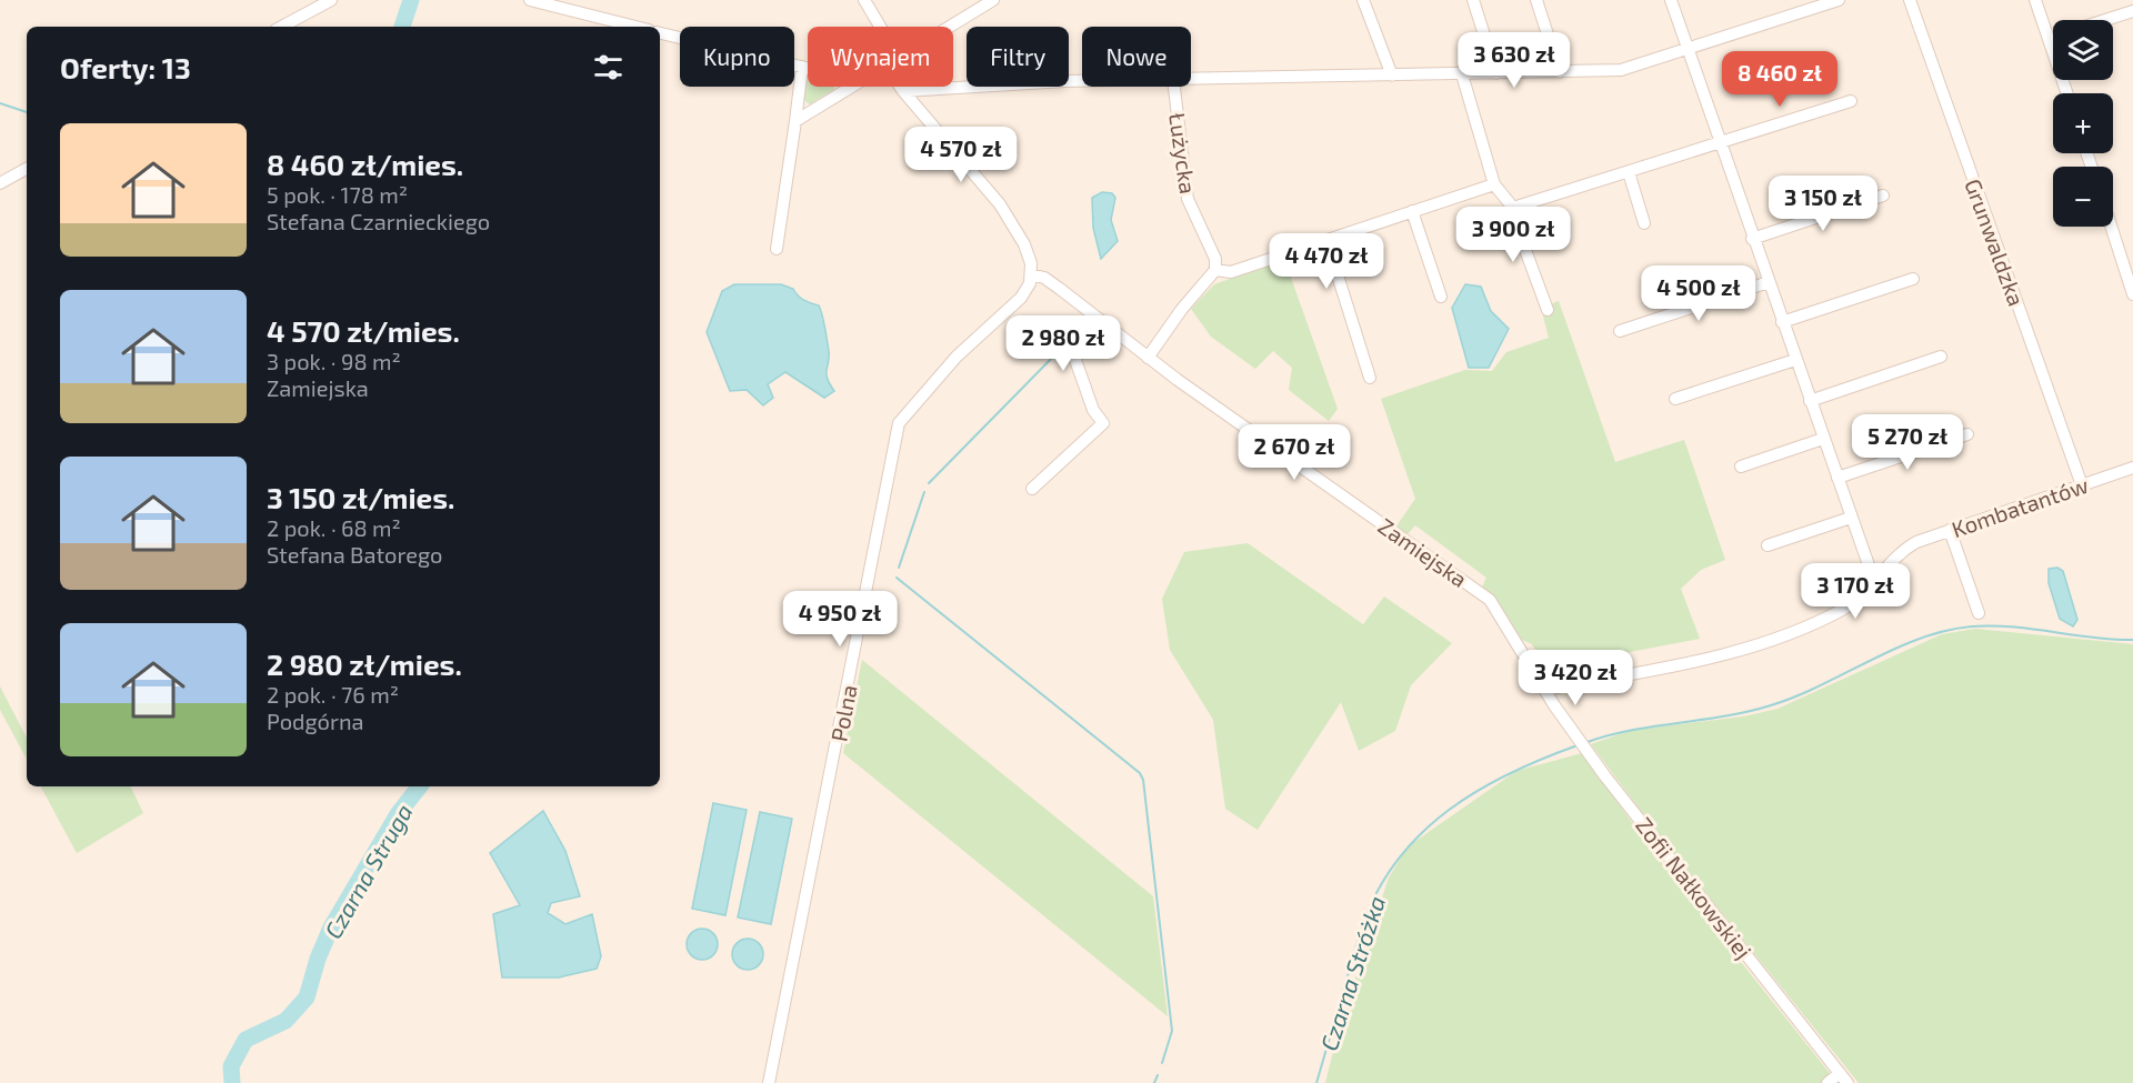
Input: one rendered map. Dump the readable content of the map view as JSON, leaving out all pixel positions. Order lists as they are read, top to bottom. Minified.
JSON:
{"streets":{"street":["Łużycka","Grunwaldzka","Kombatantów","Zamiejska","Polna","Zofii Nałkowskiej"]},"crossings":[["Grunwaldzka","Kombatantów"],["Kombatantów","Zamiejska"],["Kombatantów","Zofii Nałkowskiej"],["Zamiejska","Polna"],["Zamiejska","Zofii Nałkowskiej"]],"water":["Czarna Struga","Czarna Stróżka"],"page":{"map_buttons":["+","−"],"chip":["Kupno","Wynajem","Filtry","Nowe"],"heading":"Oferty: 13","price":["3 630 zł","8 460 zł","4 570 zł","3 150 zł","3 900 zł","4 470 zł","4 500 zł","2 980 zł","5 270 zł","2 670 zł","3 170 zł","4 950 zł","3 420 zł"],"list":[{"name":"8 460 zł/mies.","note":"5 pok. · 178 m² · Stefana Czarnieckiego"},{"name":"4 570 zł/mies.","note":"3 pok. · 98 m² · Zamiejska"},{"name":"3 150 zł/mies.","note":"2 pok. · 68 m² · Stefana Batorego"},{"name":"2 980 zł/mies.","note":"2 pok. · 76 m² · Podgórna"}]}}
